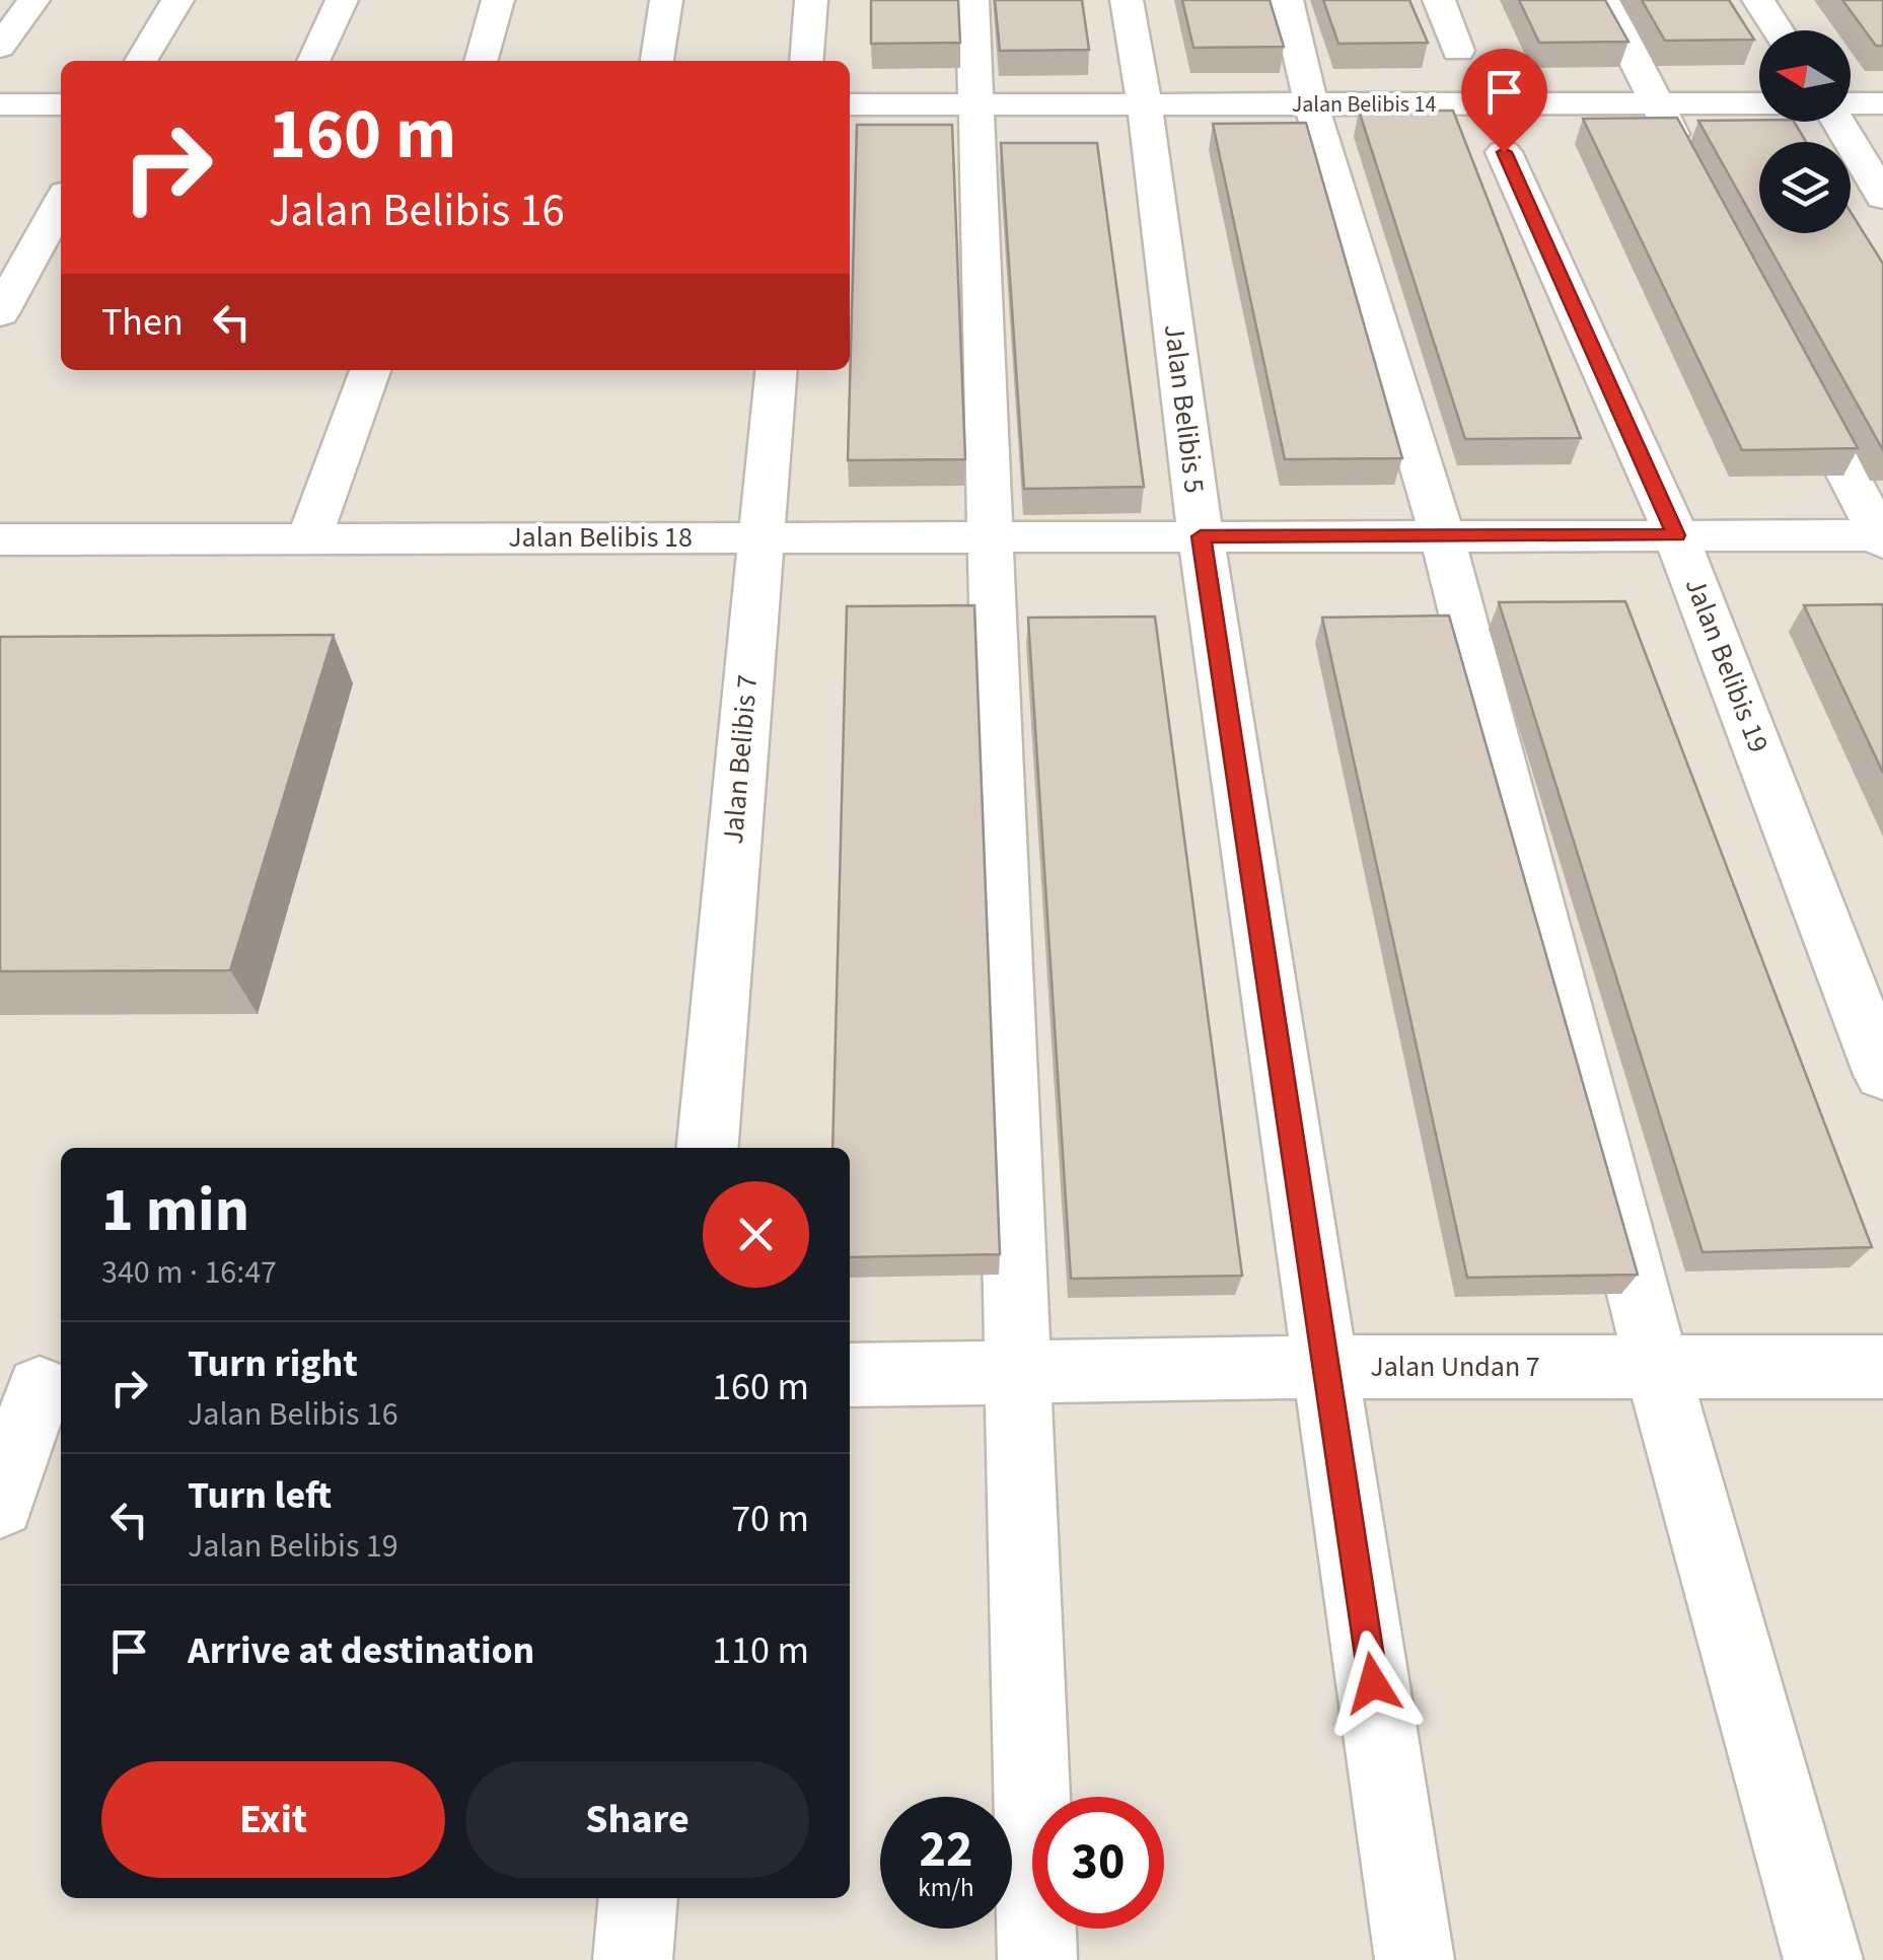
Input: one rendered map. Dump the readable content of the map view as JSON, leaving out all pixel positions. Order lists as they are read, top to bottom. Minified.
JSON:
{"streets":{"street":["Jalan Belibis 14","Jalan Belibis 5","Jalan Belibis 18","Jalan Belibis 19","Jalan Belibis 7","Jalan Undan 7"]},"crossings":[["Jalan Belibis 14","Jalan Belibis 5"],["Jalan Belibis 5","Jalan Belibis 18"],["Jalan Belibis 5","Jalan Undan 7"],["Jalan Belibis 18","Jalan Belibis 19"],["Jalan Belibis 18","Jalan Belibis 7"]],"north":"left","page":{"turn":["160 m","Jalan Belibis 16"],"then":"Then","heading":["1 min","340 m · 16:47"],"list":[{"name":"Turn right","note":"Jalan Belibis 16","value":"160 m"},{"name":"Turn left","note":"Jalan Belibis 19","value":"70 m"},{"name":"Arrive at destination","value":"110 m"}],"buttons":["Exit","Share"],"speed":"22 km/h","limit":"30"}}
